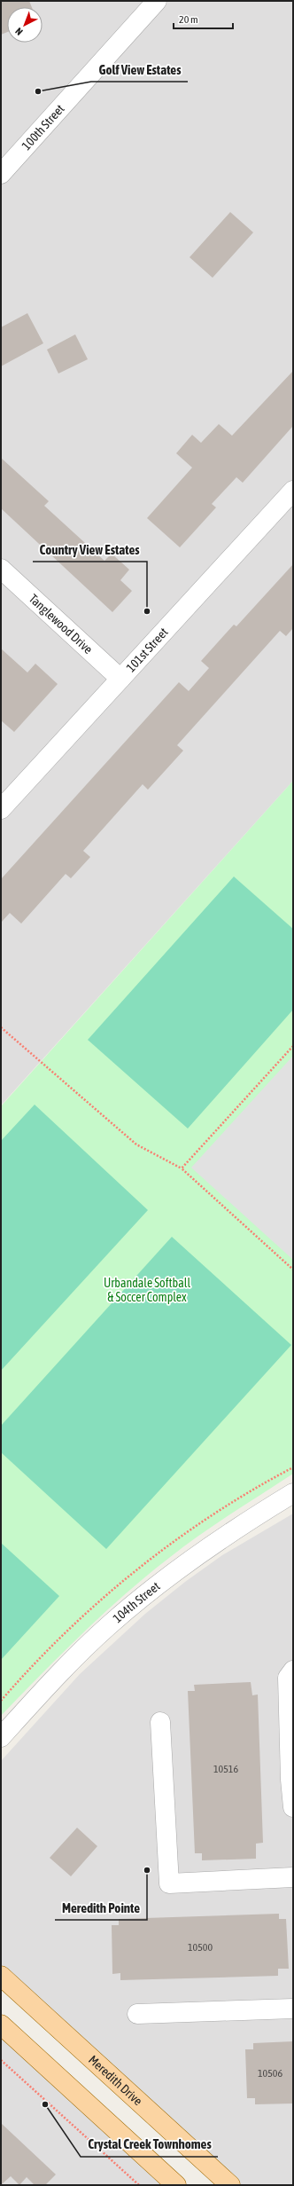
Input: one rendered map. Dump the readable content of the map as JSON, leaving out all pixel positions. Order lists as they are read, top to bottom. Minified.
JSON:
{"streets":{"main road":["Meredith Drive"],"street":["100th Street","Tanglewood Drive","101st Street","104th Street"]},"crossings":[["Tanglewood Drive","101st Street"]],"parks":["Urbandale Softball & Soccer Complex"],"places":["Golf View Estates","Country View Estates","Meredith Pointe","Crystal Creek Townhomes"],"house_numbers":["10516","10500","10506"],"scale_bar":"20 m","north":"bottom left"}
